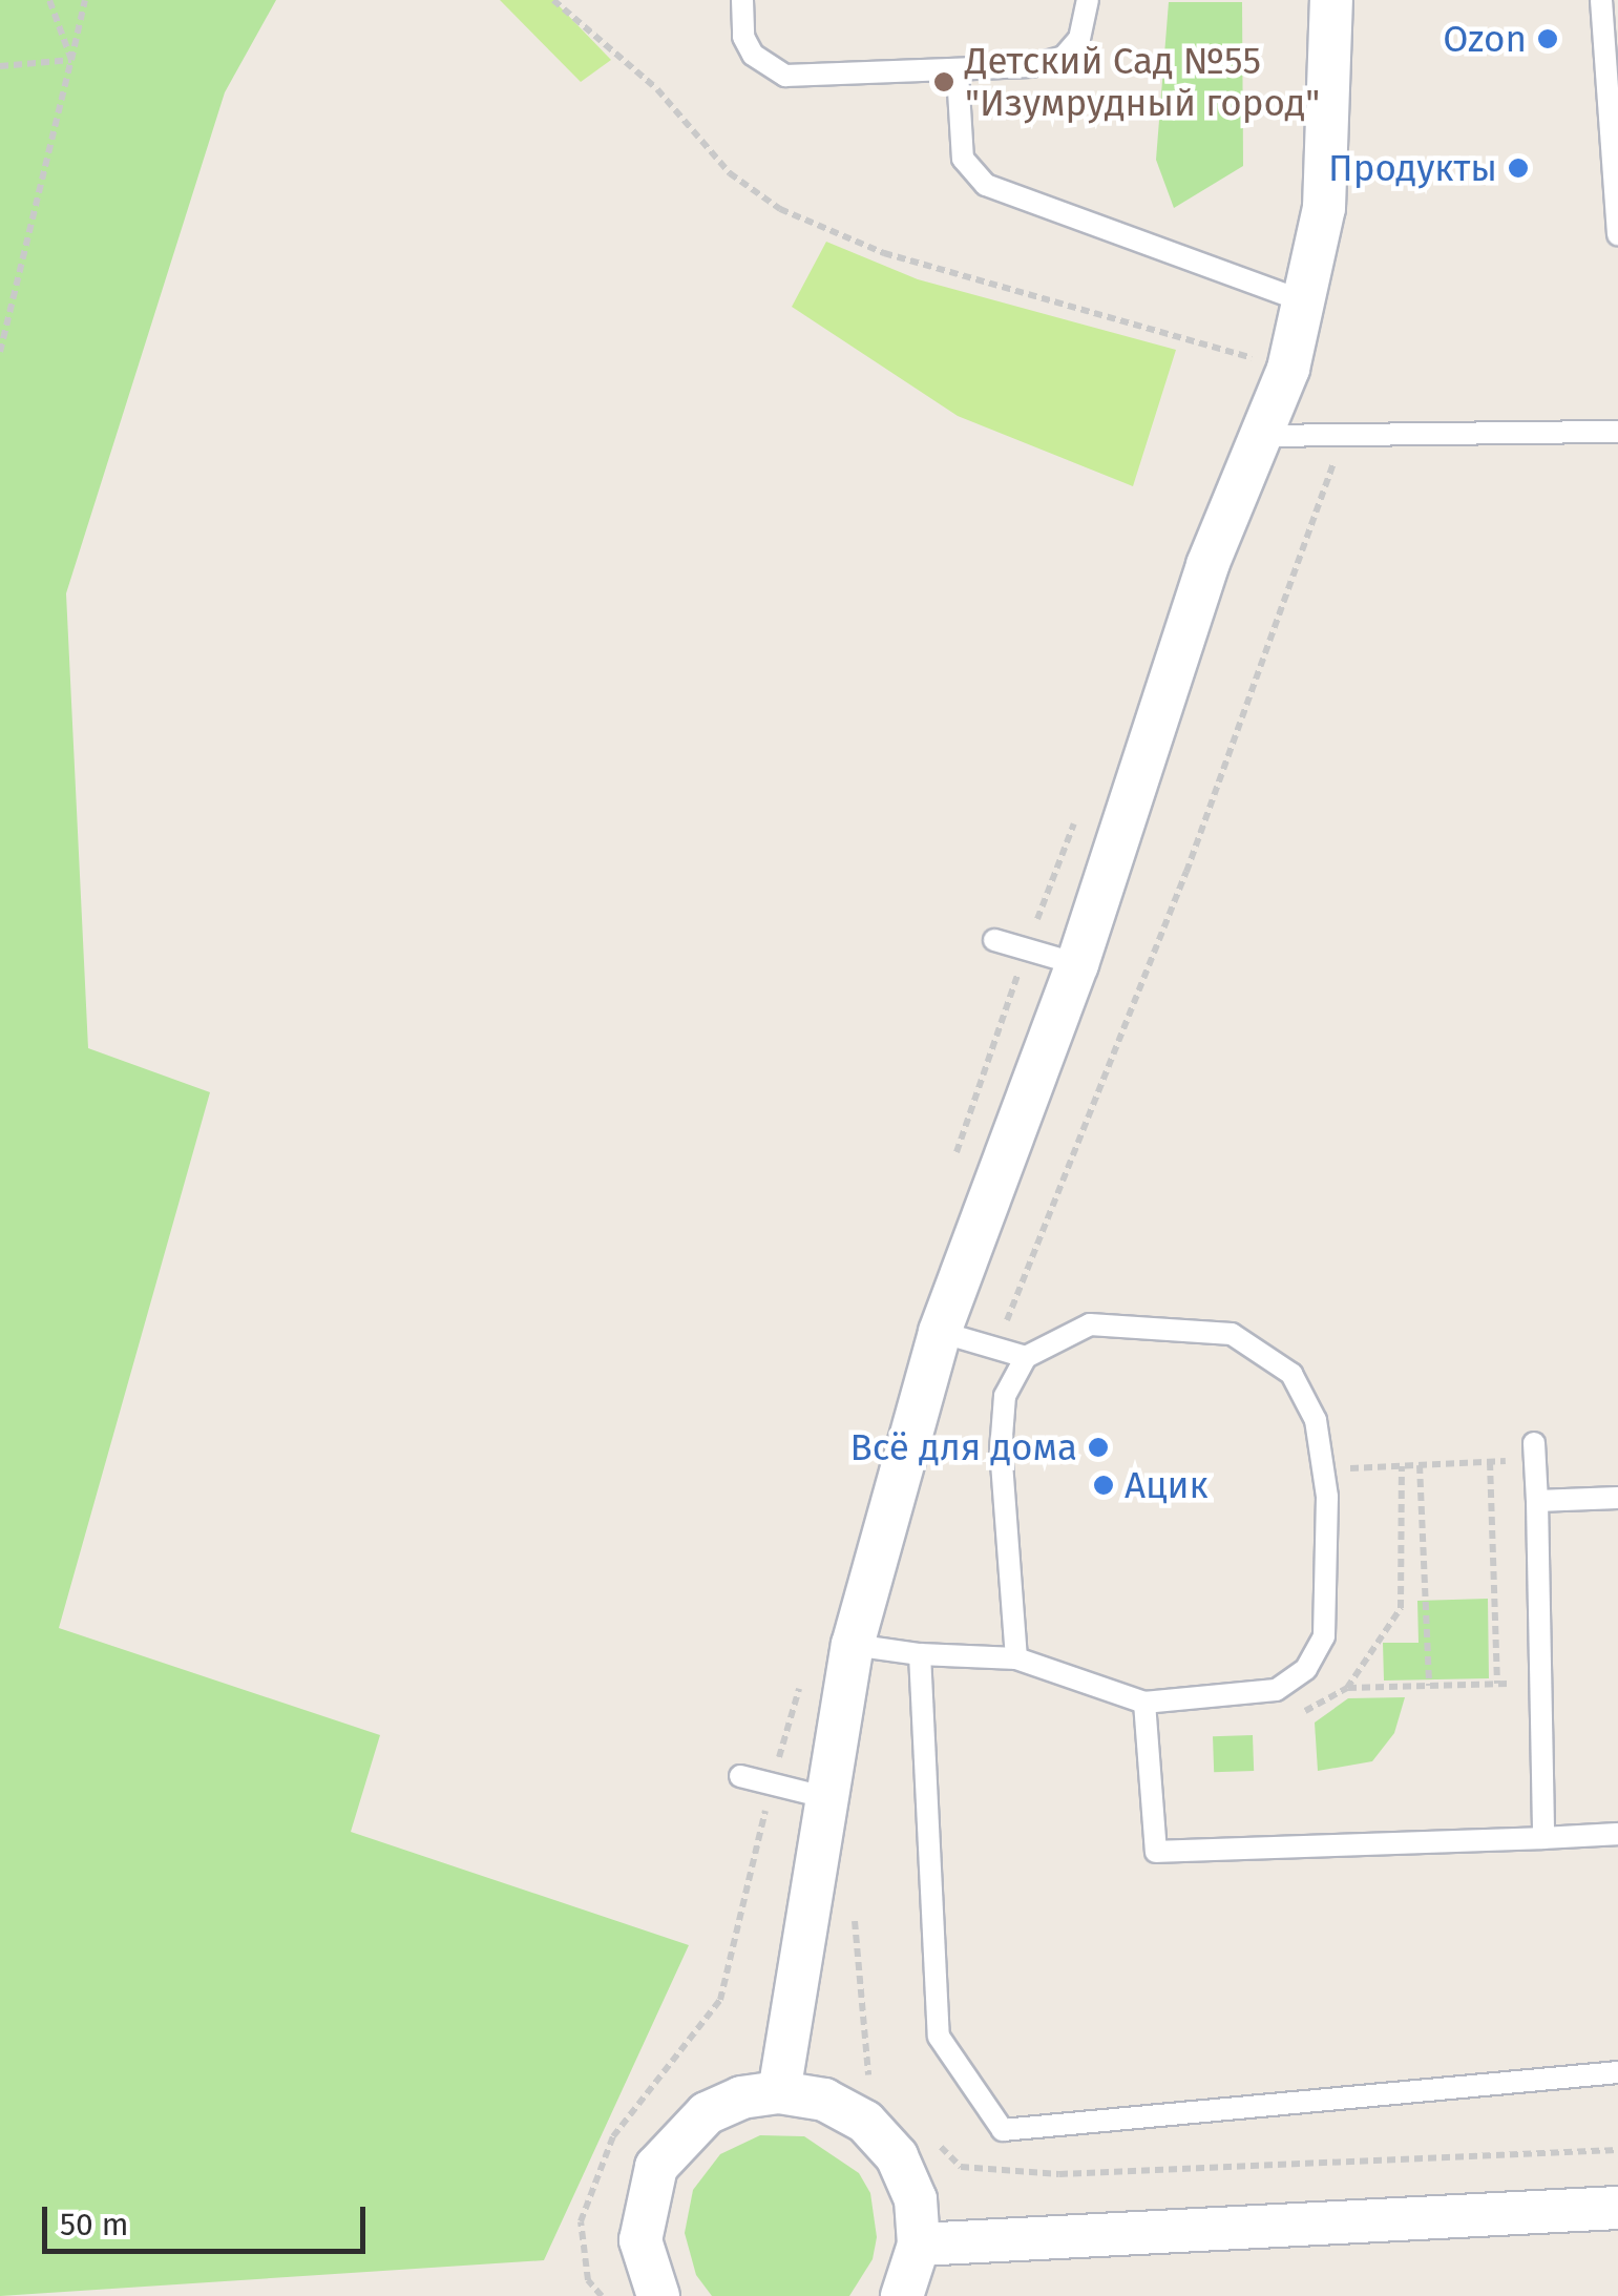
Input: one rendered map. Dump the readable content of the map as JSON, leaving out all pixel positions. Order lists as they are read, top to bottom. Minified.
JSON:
{"places":["Ozon","Детский Сад №55 \"Изумрудный город\"","Продукты","Всё для дома","Ацик"],"scale_bar":"50 m"}
